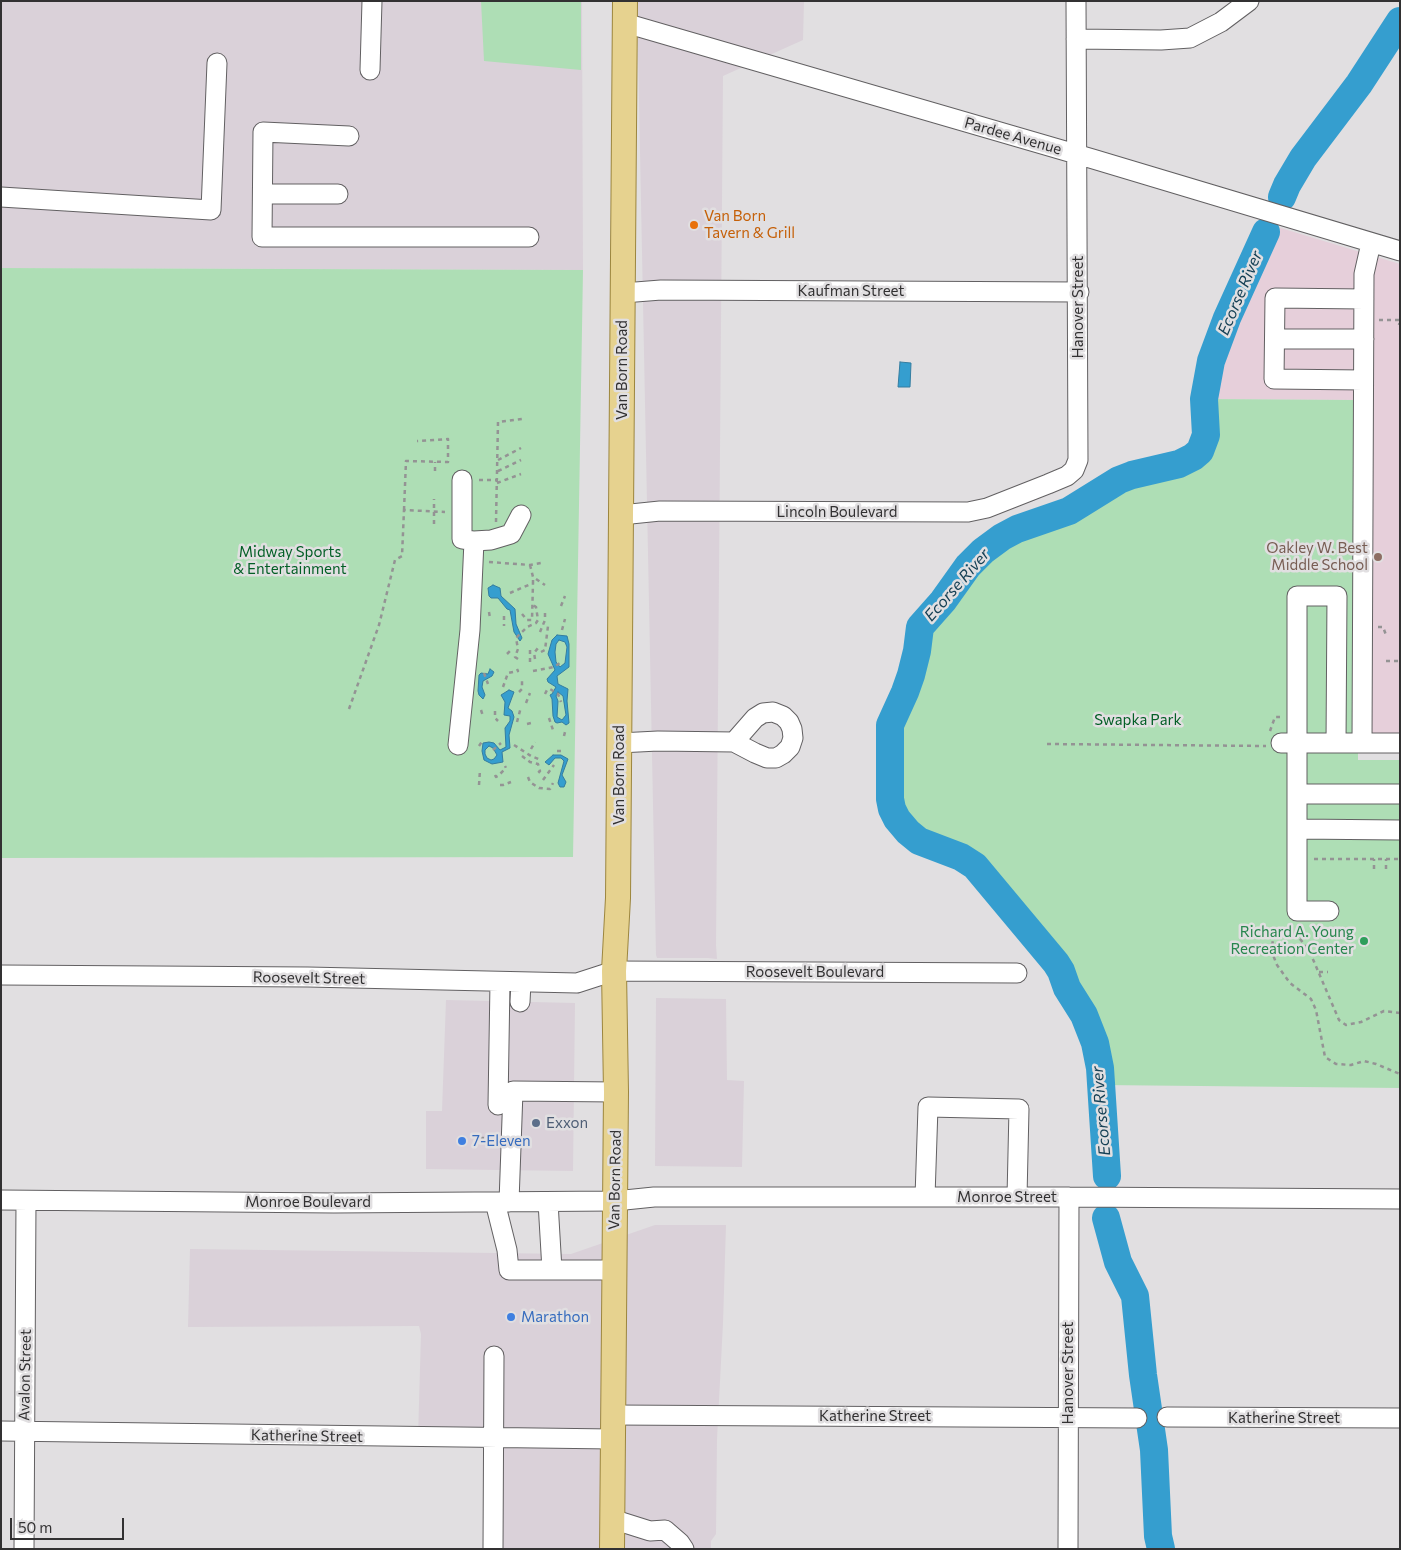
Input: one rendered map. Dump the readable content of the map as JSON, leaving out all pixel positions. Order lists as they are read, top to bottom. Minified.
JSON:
{"streets":{"main road":["Van Born Road"],"street":["Pardee Avenue","Kaufman Street","Hanover Street","Lincoln Boulevard","Roosevelt Boulevard","Roosevelt Street","Monroe Street","Monroe Boulevard","Avalon Street","Katherine Street"]},"crossings":[["Pardee Avenue","Hanover Street"],["Pardee Avenue","Van Born Road"],["Kaufman Street","Hanover Street"],["Kaufman Street","Van Born Road"],["Hanover Street","Lincoln Boulevard"],["Hanover Street","Monroe Street"],["Hanover Street","Katherine Street"],["Van Born Road","Lincoln Boulevard"],["Van Born Road","Roosevelt Boulevard"],["Van Born Road","Roosevelt Street"],["Van Born Road","Monroe Street"],["Van Born Road","Monroe Boulevard"],["Van Born Road","Katherine Street"],["Roosevelt Boulevard","Roosevelt Street"],["Monroe Street","Monroe Boulevard"],["Monroe Boulevard","Avalon Street"],["Avalon Street","Katherine Street"]],"water":["Ecorse River"],"parks":["Midway Sports & Entertainment","Swapka Park"],"places":["Van Born Tavern & Grill","Oakley W. Best Middle School","Richard A. Young Recreation Center","Exxon","7-Eleven","Marathon"],"scale_bar":"50 m"}
